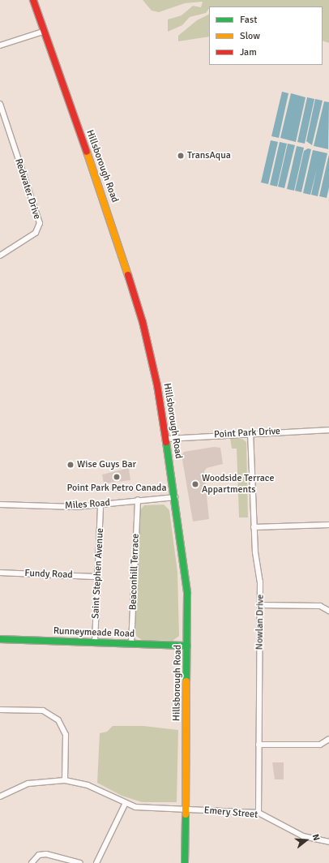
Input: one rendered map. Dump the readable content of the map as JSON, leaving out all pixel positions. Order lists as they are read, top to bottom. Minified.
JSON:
{"streets":{"main road":["Hillsborough Road","Runneymeade Road"],"street":["Redwater Drive","Point Park Drive","Miles Road","Beaconhill Terrace","Saint Stephen Avenue","Fundy Road","Nowlan Drive","Emery Street"]},"crossings":[["Hillsborough Road","Point Park Drive"],["Hillsborough Road","Miles Road"],["Hillsborough Road","Runneymeade Road"],["Hillsborough Road","Emery Street"],["Point Park Drive","Nowlan Drive"],["Miles Road","Beaconhill Terrace"],["Miles Road","Saint Stephen Avenue"],["Beaconhill Terrace","Runneymeade Road"],["Saint Stephen Avenue","Fundy Road"],["Saint Stephen Avenue","Runneymeade Road"],["Nowlan Drive","Emery Street"]],"places":["TransAqua","Wise Guys Bar","Point Park Petro Canada","Woodside Terrace Appartments"],"legend":["Fast","Slow","Jam"],"north":"right"}
